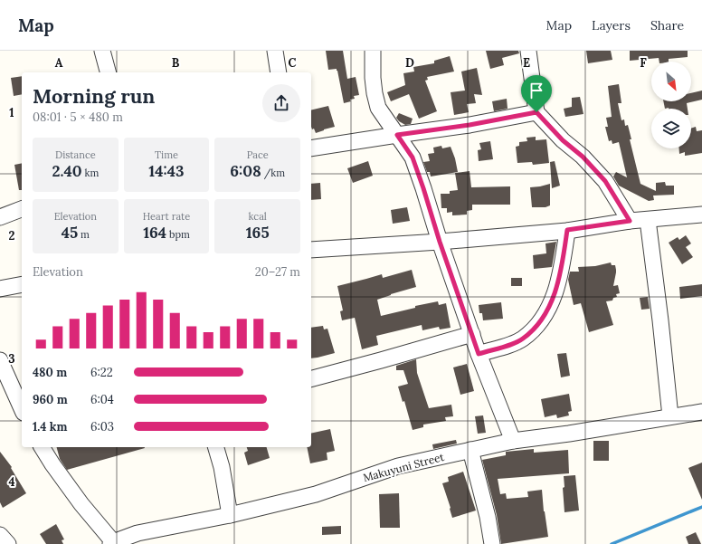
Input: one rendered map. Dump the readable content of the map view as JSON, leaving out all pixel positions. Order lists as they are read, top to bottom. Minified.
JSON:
{"streets":{"street":["Makuyuni Street"]},"north":"bottom right","page":{"header":"Map","nav":["Map","Layers","Share"],"heading":["Morning run","08:01 · 5 × 480 m"],"stats":[["Distance","2.40 km"],["Time","14:43"],["Pace","6:08 /km"],["Elevation","45 m"],["Heart rate","164 bpm"],["kcal","165"]],"chart":["Elevation","20–27 m"],"list":[{"name":"480 m","note":"6:22"},{"name":"960 m","note":"6:04"},{"name":"1.4 km","note":"6:03"}]},"grid":{"columns":["A","B","C","D","E","F"],"rows":["1","2","3","4"]}}
